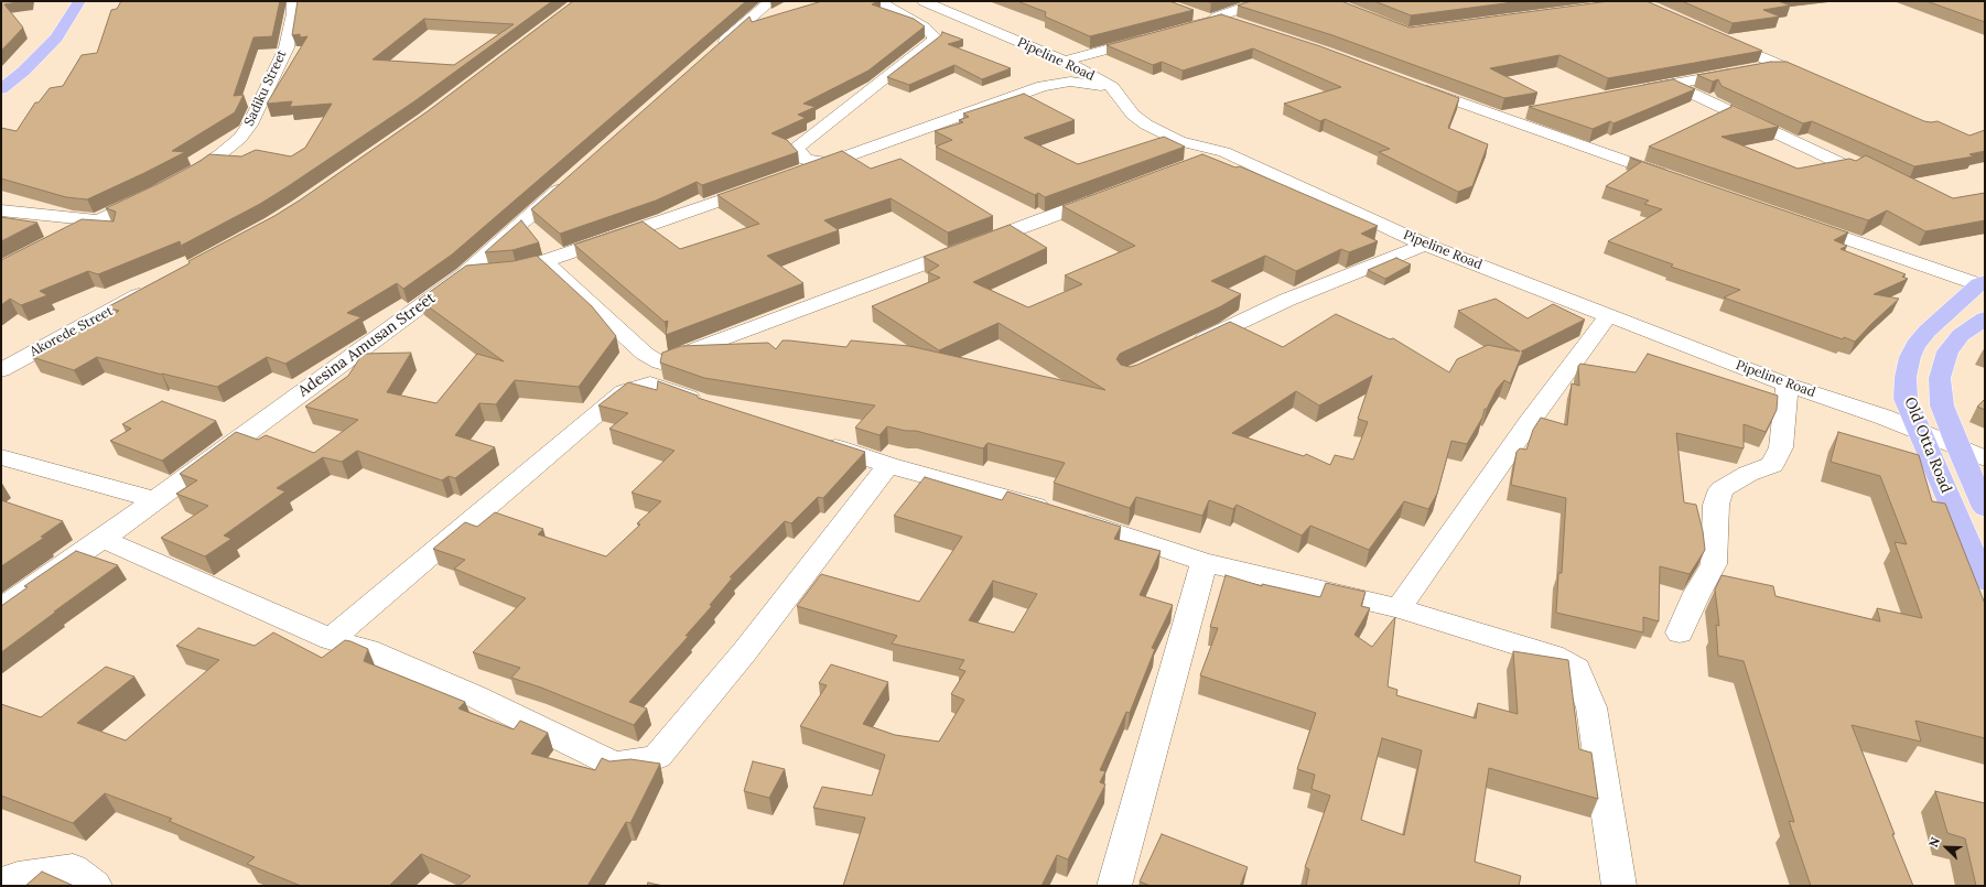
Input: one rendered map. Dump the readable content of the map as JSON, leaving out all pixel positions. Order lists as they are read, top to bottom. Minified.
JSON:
{"streets":{"main road":["Old Otta Road"],"street":["Pipeline Road","Sadiku Street","Akorede Street","Adesina Amusan Street"]},"crossings":[["Pipeline Road","Old Otta Road"]],"north":"top left"}
